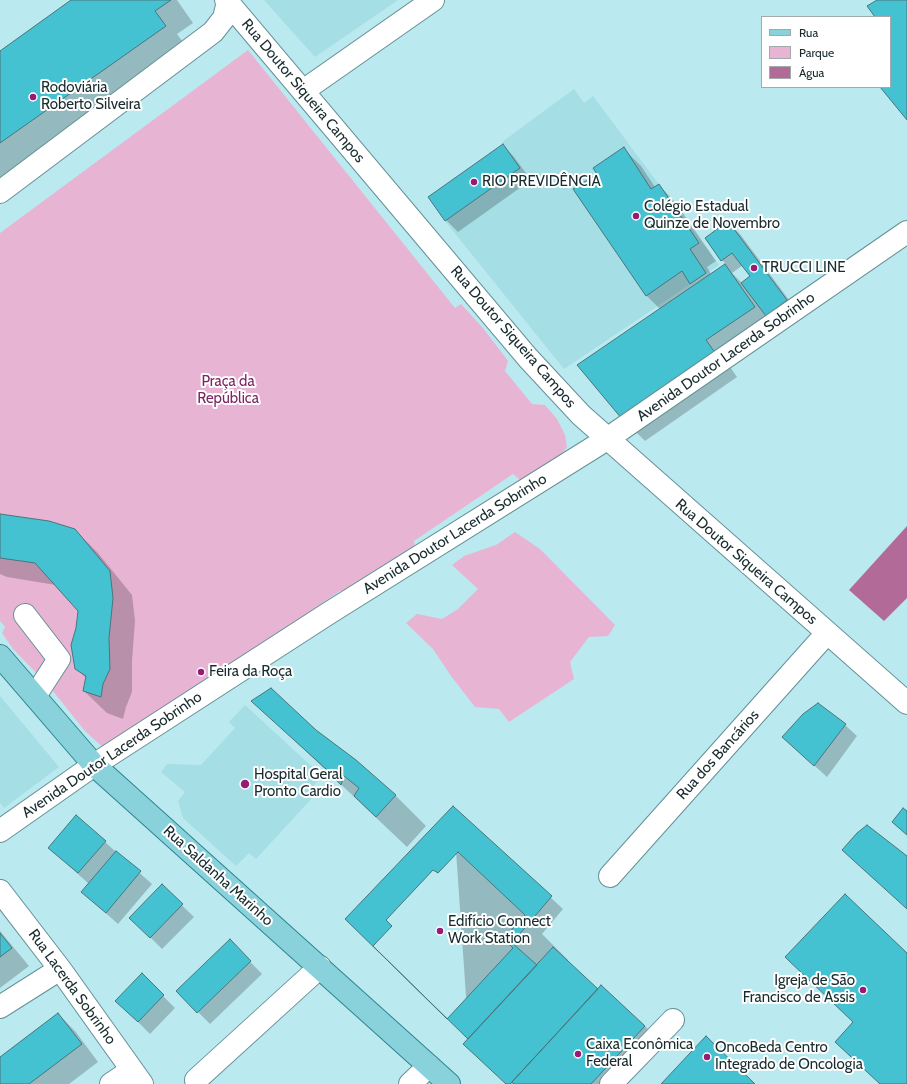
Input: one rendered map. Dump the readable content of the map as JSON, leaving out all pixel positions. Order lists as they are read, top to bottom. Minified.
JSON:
{"streets":{"main road":["Rua Saldanha Marinho"],"street":["Rua Doutor Siqueira Campos","Avenida Doutor Lacerda Sobrinho","Rua dos Bancários","Rua Lacerda Sobrinho"]},"crossings":[["Rua Doutor Siqueira Campos","Avenida Doutor Lacerda Sobrinho"],["Rua Doutor Siqueira Campos","Rua dos Bancários"],["Avenida Doutor Lacerda Sobrinho","Rua Saldanha Marinho"]],"parks":["Praça da República"],"places":["Rodoviária Roberto Silveira","RIO PREVIDÊNCIA","Colégio Estadual Quinze de Novembro","TRUCCI LINE","Feira da Roça","Hospital Geral Pronto Cardio","Edifício Connect Work Station","Igreja de São Francisco de Assis","Caixa Econômica Federal","OncoBeda Centro Integrado de Oncologia"],"legend":["Rua","Parque","Água"]}
